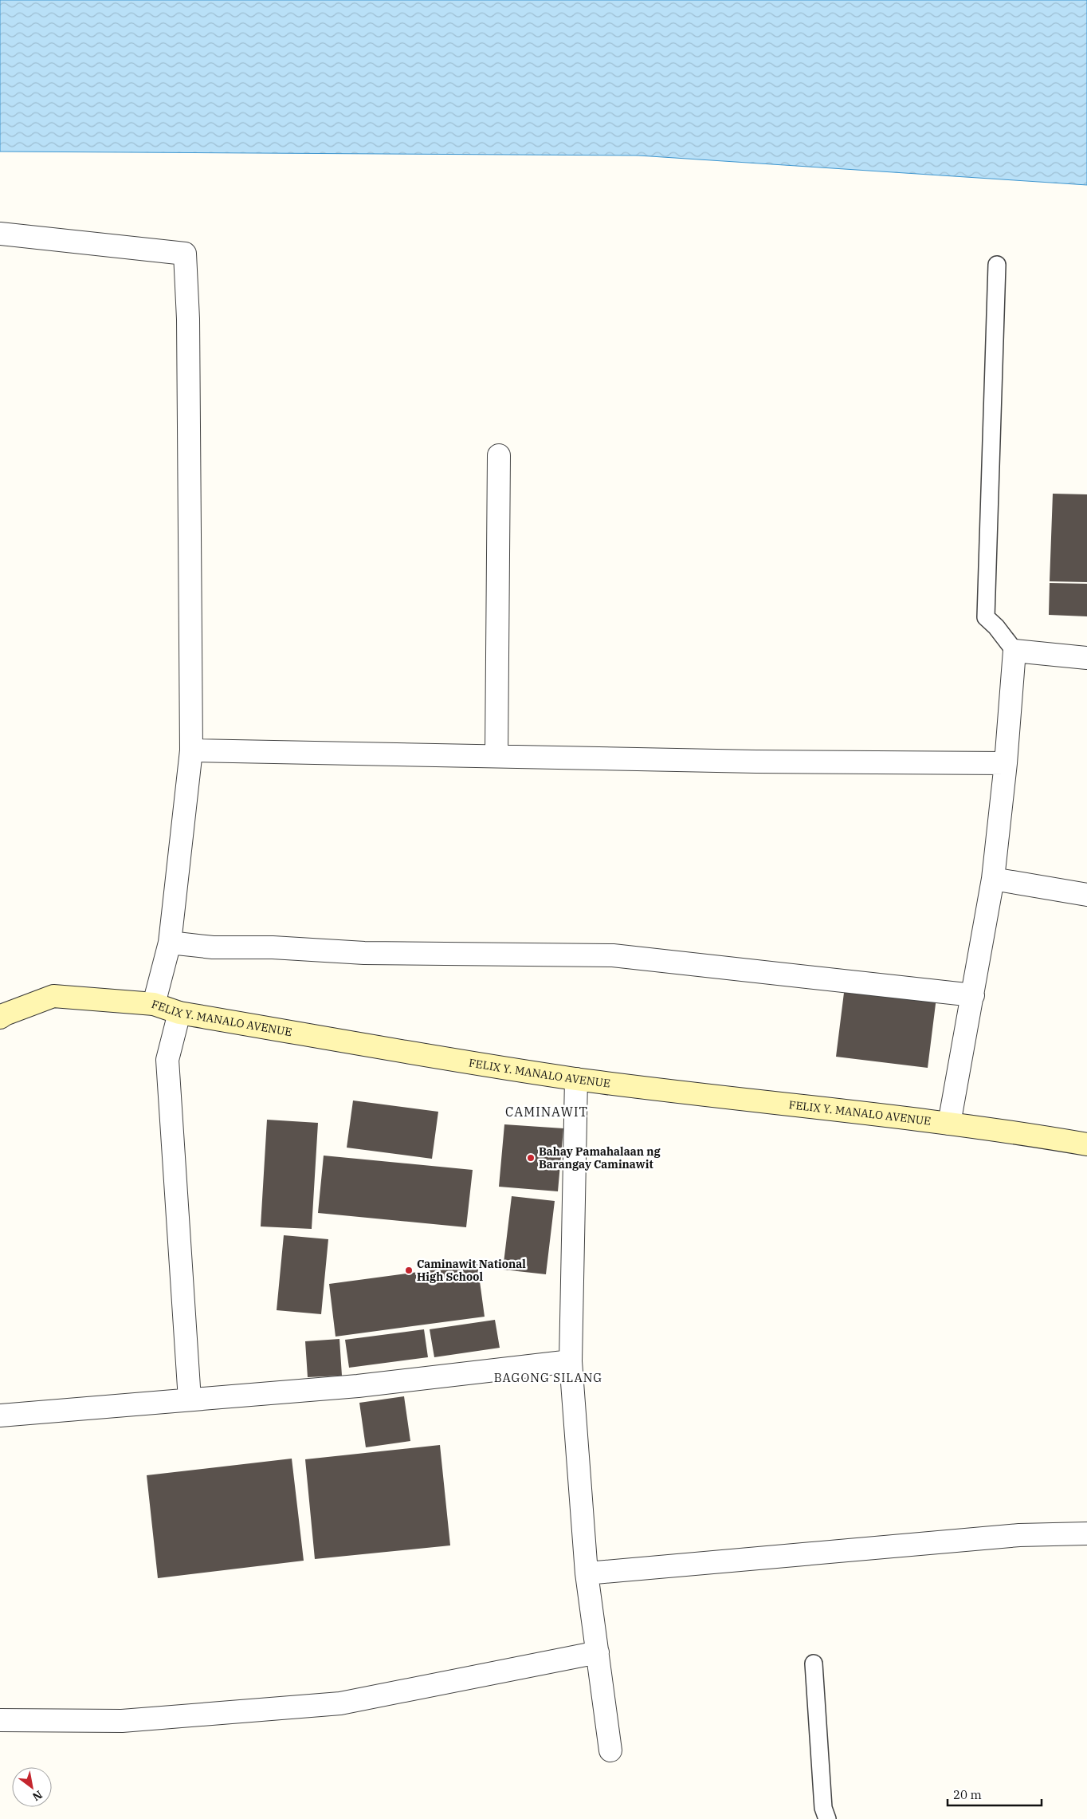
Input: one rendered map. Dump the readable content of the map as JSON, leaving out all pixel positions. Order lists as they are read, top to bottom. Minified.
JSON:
{"streets":{"main road":["FELIX Y. MANALO AVENUE"]},"districts":["CAMINAWIT","BAGONG SILANG"],"places":["Bahay Pamahalaan ng Barangay Caminawit","Caminawit National High School"],"scale_bar":"20 m","north":"bottom right"}
